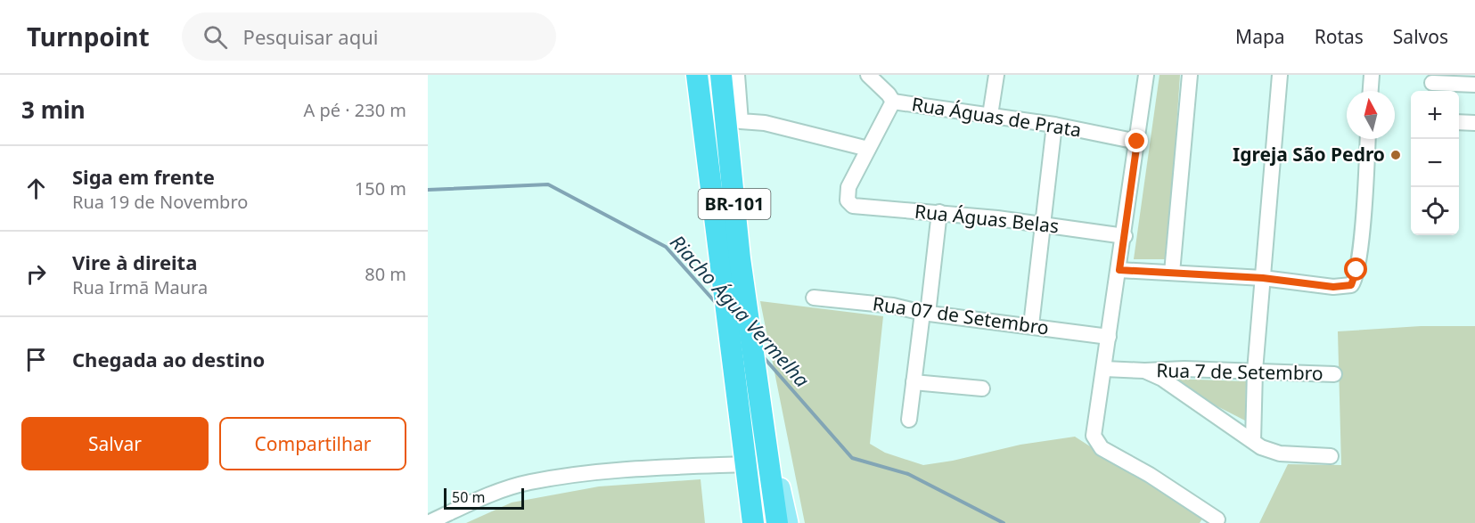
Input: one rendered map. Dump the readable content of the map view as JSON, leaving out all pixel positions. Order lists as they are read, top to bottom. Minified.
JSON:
{"streets":{"highway":["BR-101"],"street":["Rua Águas de Prata","Rua Águas Belas","Rua 07 de Setembro","Rua 7 de Setembro"]},"water":["Riacho Água Vermelha"],"places":["Igreja São Pedro"],"scale_bar":"50 m","north":"top","page":{"header":"Turnpoint","search":"Pesquisar aqui","nav":["Mapa","Rotas","Salvos"],"heading":["3 min","A pé · 230 m"],"map_buttons":["+","−"],"list":[["Siga em frente","Rua 19 de Novembro","150 m"],["Vire à direita","Rua Irmã Maura","80 m"],"Chegada ao destino"],"buttons":["Salvar","Compartilhar"],"scale":"50 m"}}
